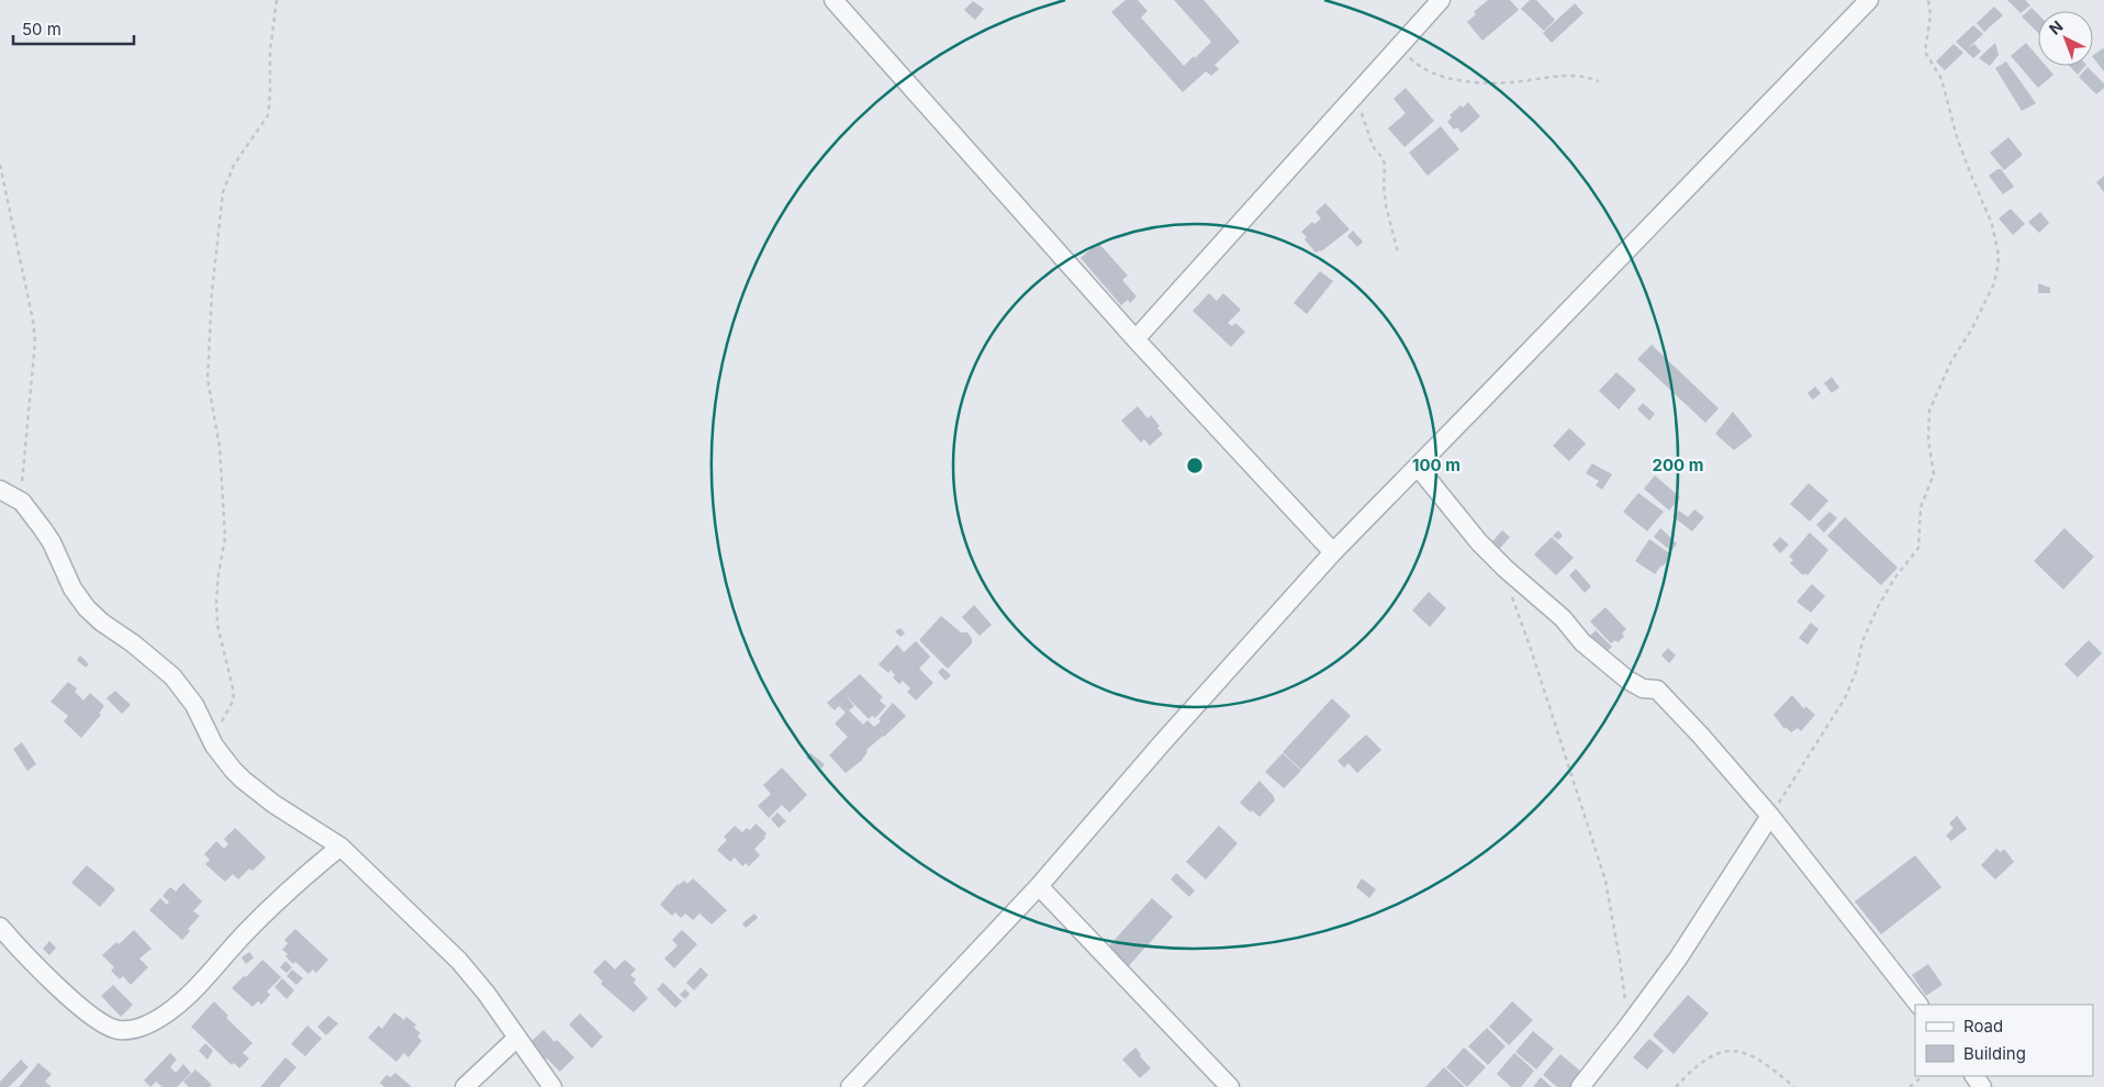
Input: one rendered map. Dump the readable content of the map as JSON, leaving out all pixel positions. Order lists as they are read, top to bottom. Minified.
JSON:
{"legend":["Road","Building"],"scale_bar":"50 m","north":"top left","rings":["100 m","200 m"]}
